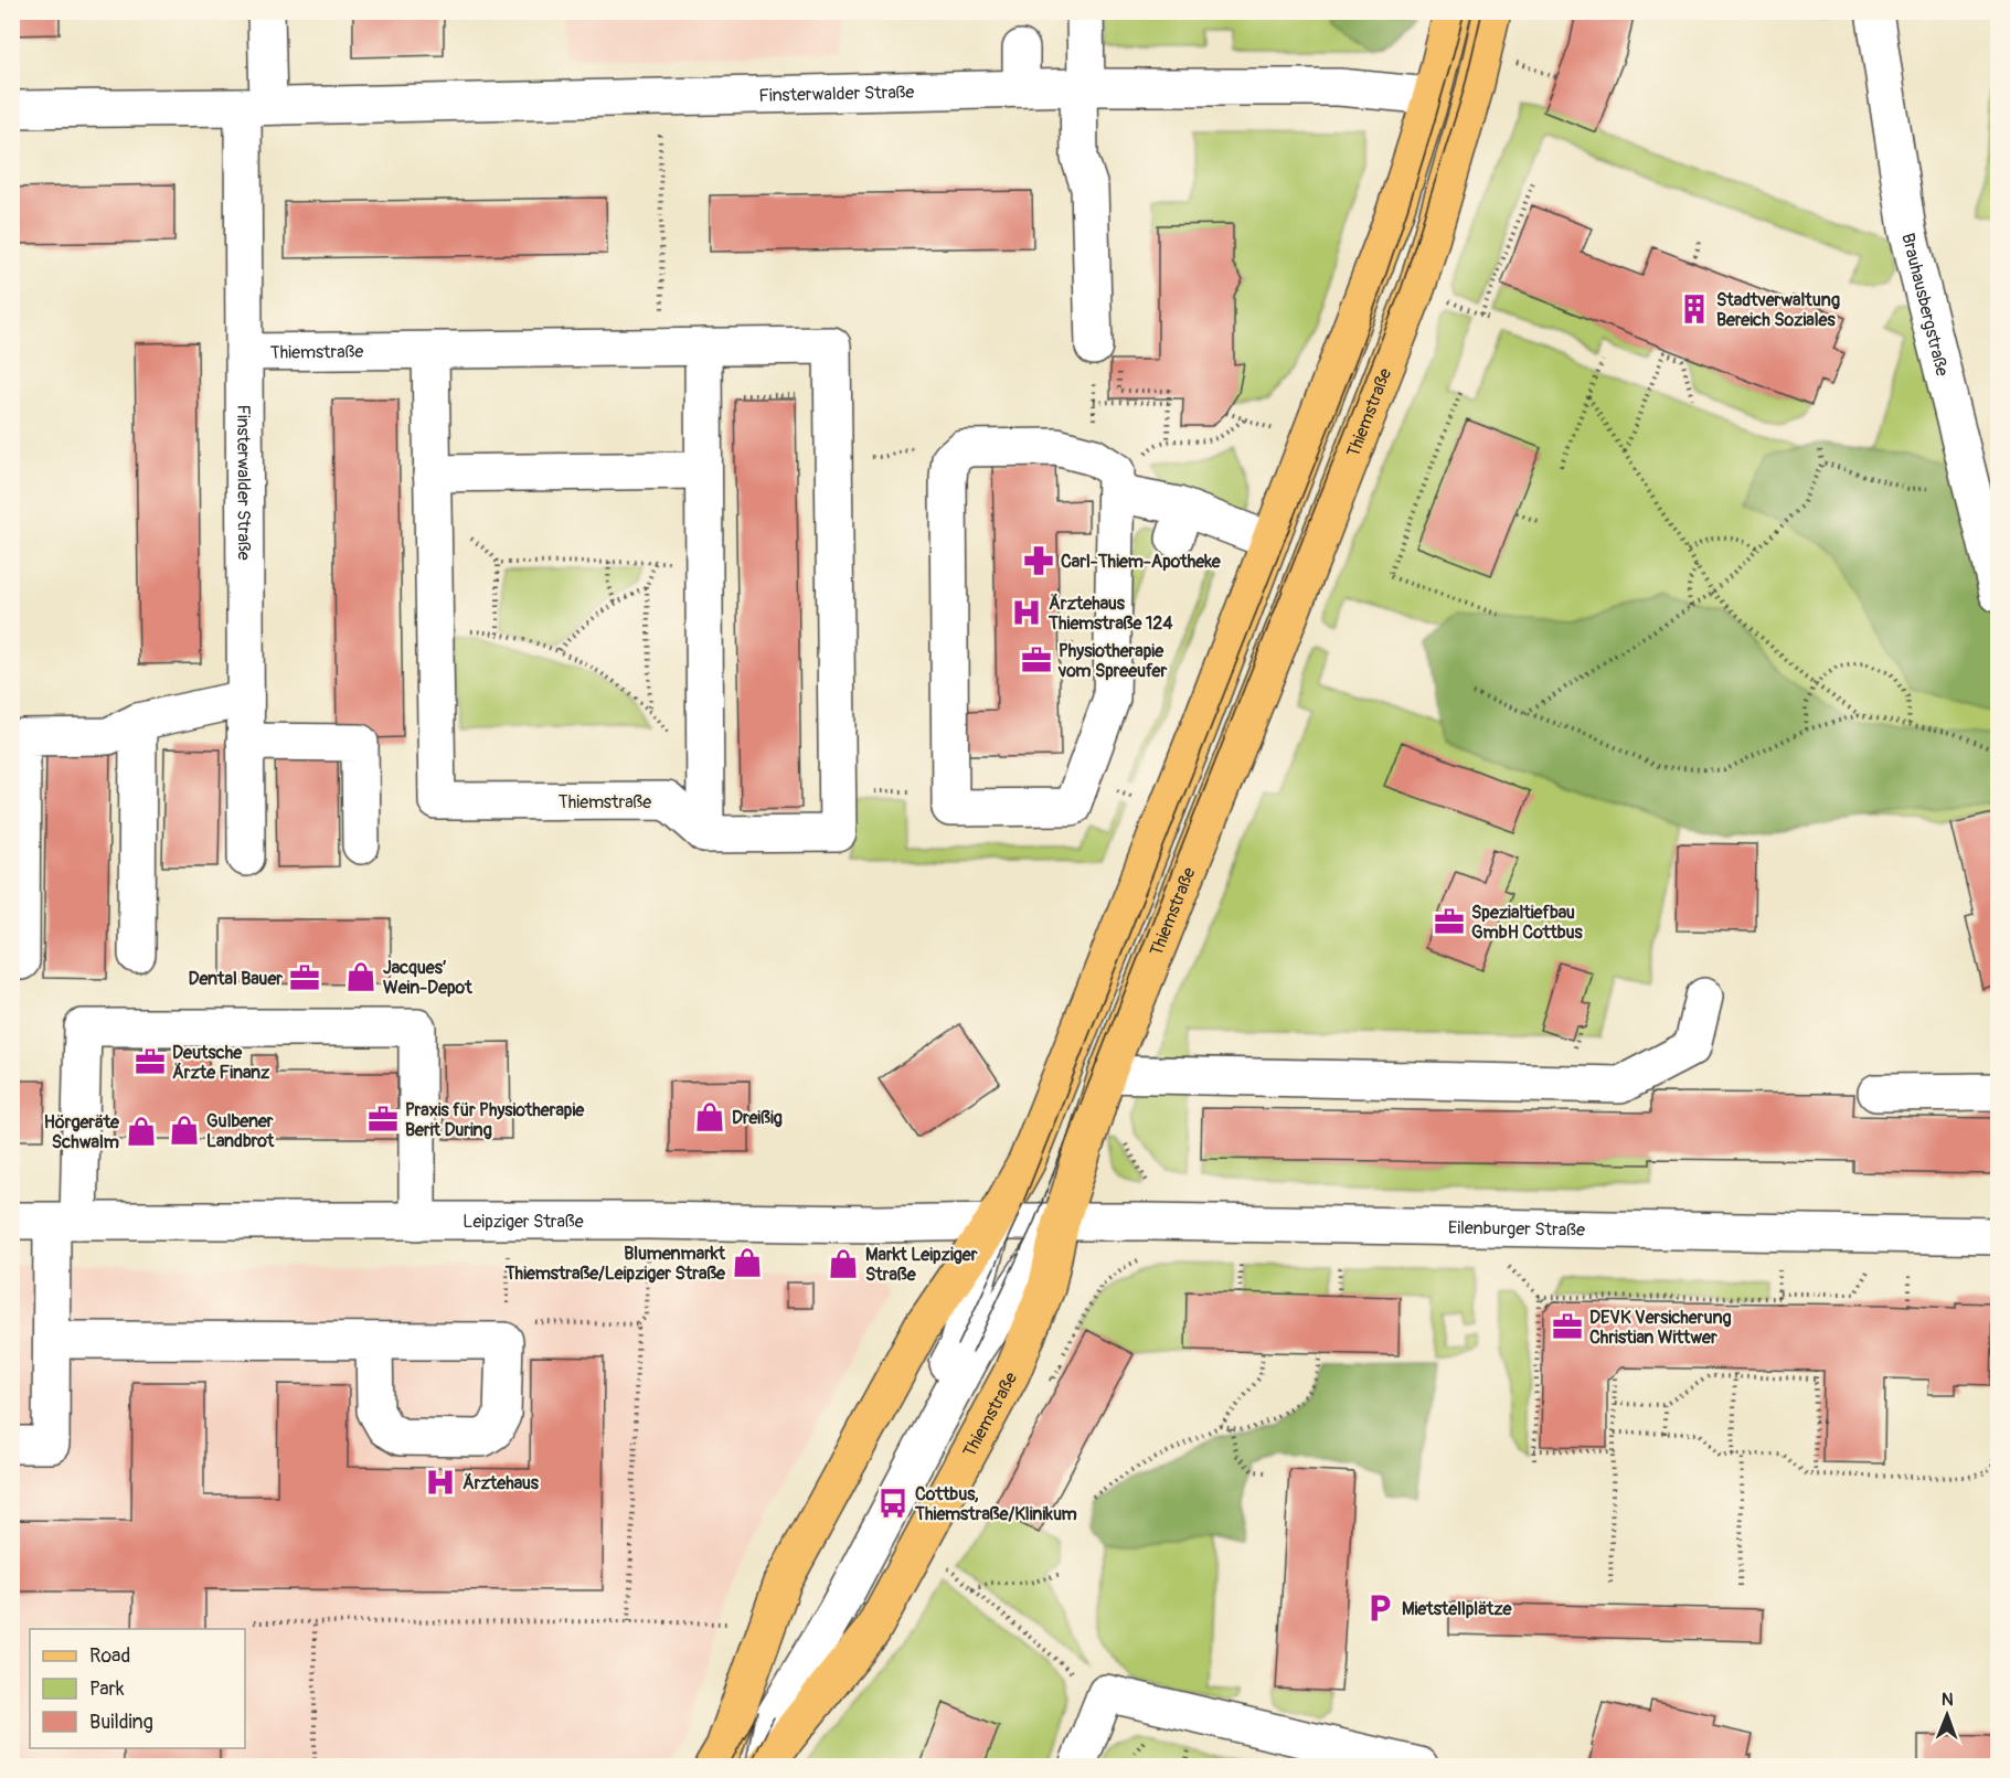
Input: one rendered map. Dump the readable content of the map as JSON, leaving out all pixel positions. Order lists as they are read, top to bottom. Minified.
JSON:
{"streets":{"main road":["Thiemstraße"],"street":["Finsterwalder Straße","Brauhausbergstraße","Leipziger Straße","Eilenburger Straße"]},"crossings":[["Finsterwalder Straße","Thiemstraße"],["Thiemstraße","Leipziger Straße"],["Thiemstraße","Eilenburger Straße"],["Leipziger Straße","Eilenburger Straße"]],"places":{"building":["Stadtverwaltung Bereich Soziales"],"pharmacy":["Carl-Thiem-Apotheke"],"hospital":["Ärztehaus Thiemstraße 124","Ärztehaus"],"office":["Physiotherapie vom Spreeufer","Spezialtiefbau GmbH Cottbus","Dental Bauer","Deutsche Ärzte Finanz","Praxis für Physiotherapie Berit During","DEVK Versicherung Christian Wittwer"],"shop":["Jacques’ Wein-Depot","Dreißig","Gulbener Landbrot","Hörgeräte Schwalm","Blumenmarkt Thiemstraße/Leipziger Straße","Markt Leipziger Straße"],"bus stop":["Cottbus, Thiemstraße/Klinikum"],"parking":["Mietstellplätze"]},"legend":["Road","Park","Building"],"north":"top"}
